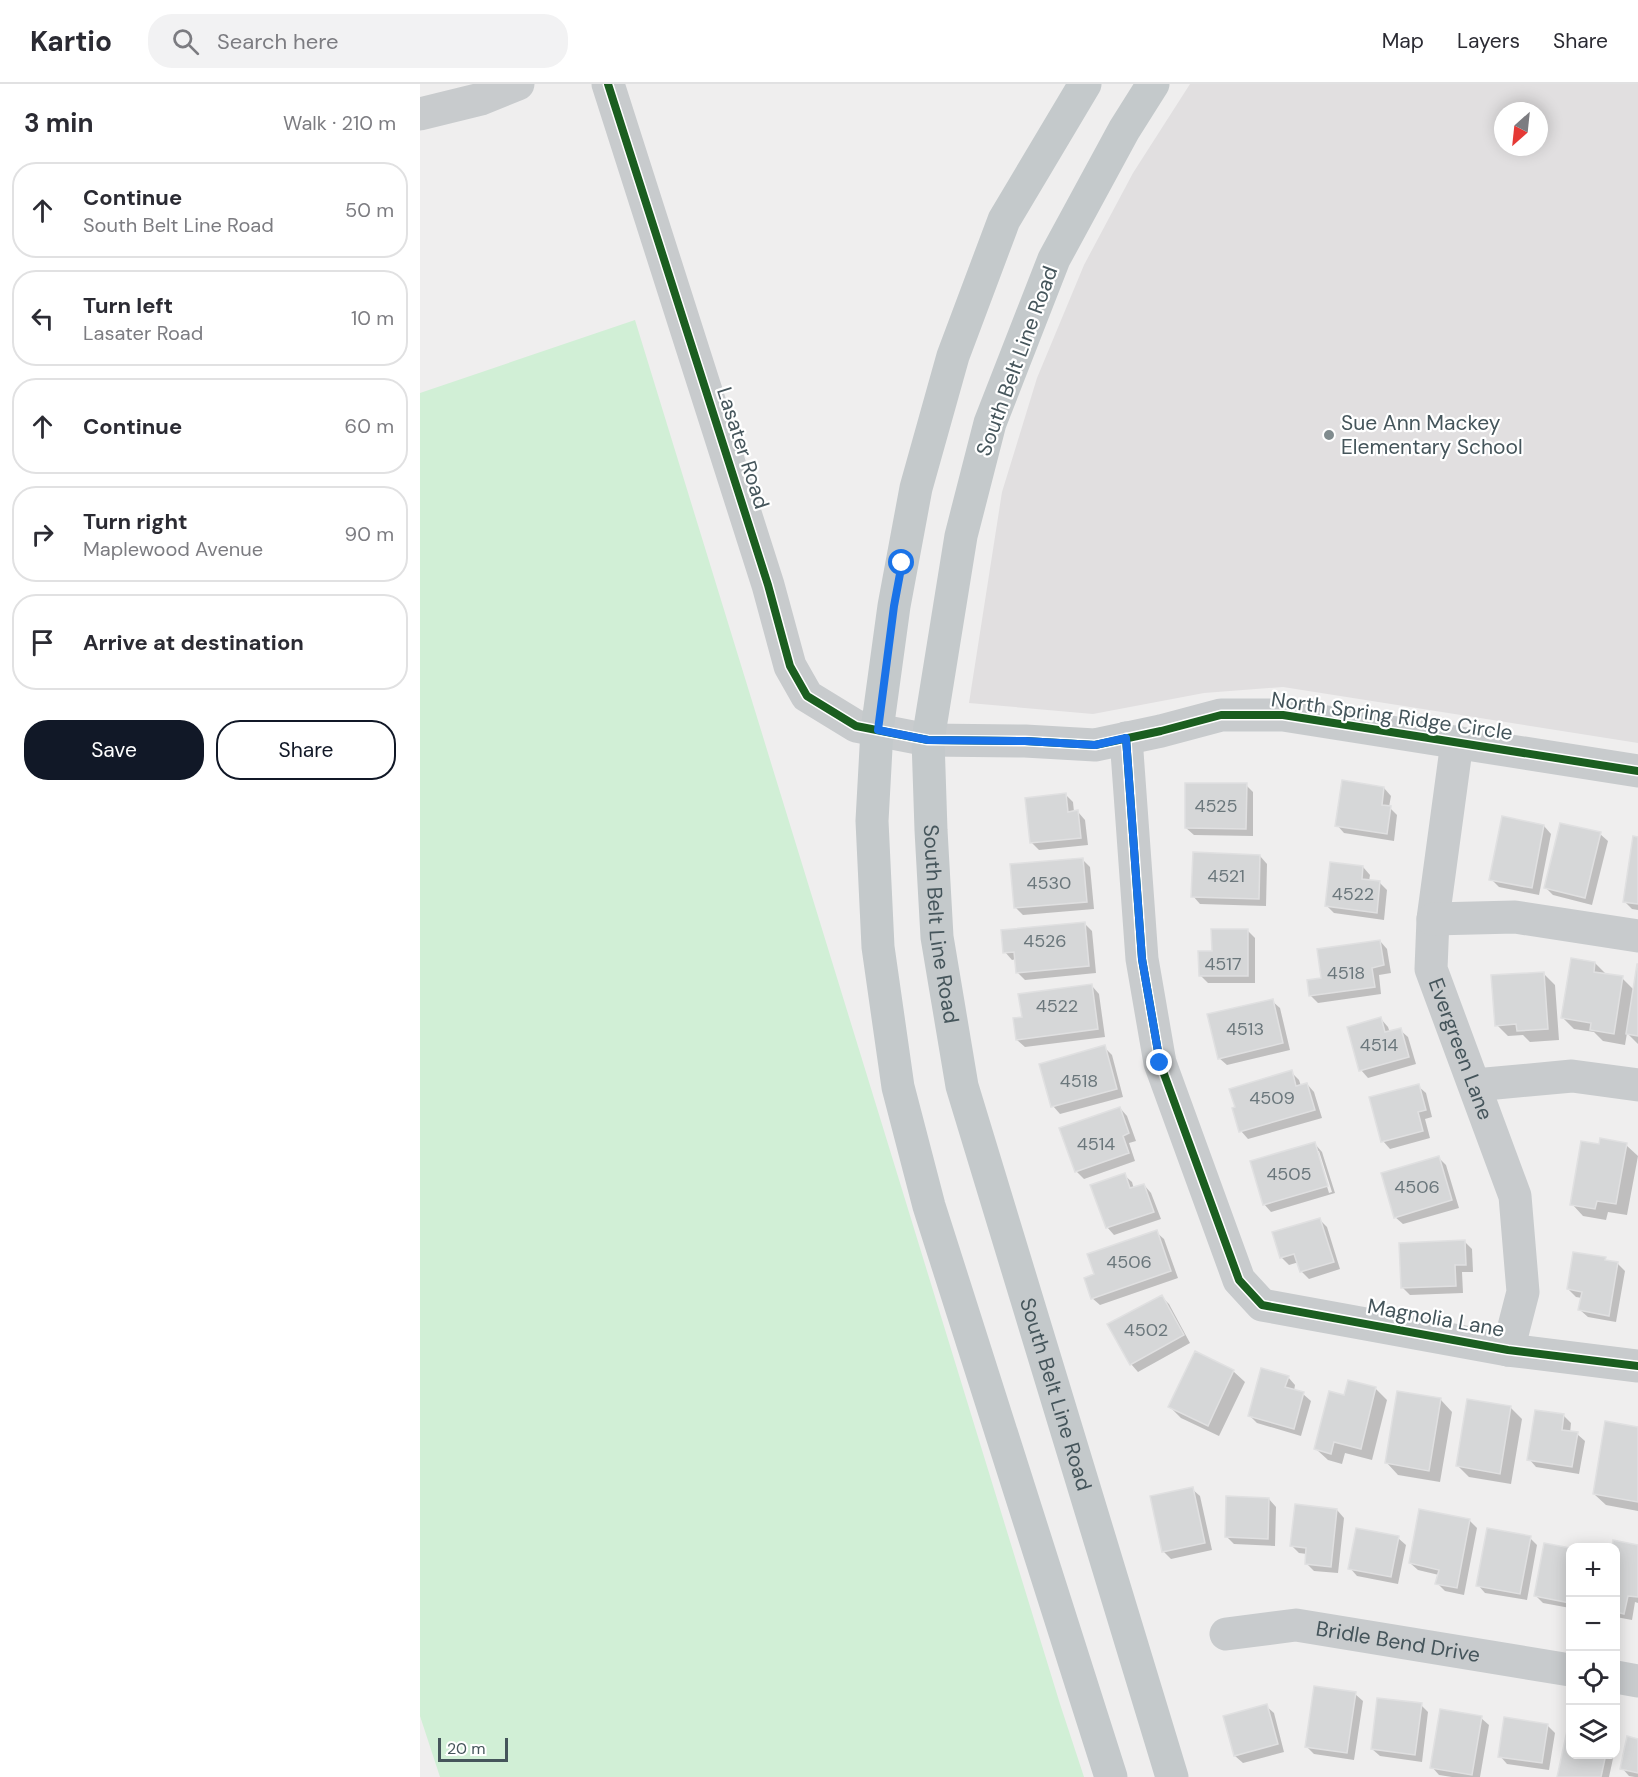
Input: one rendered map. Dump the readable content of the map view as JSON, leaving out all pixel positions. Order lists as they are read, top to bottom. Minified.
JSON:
{"streets":{"main road":["South Belt Line Road"],"street":["Lasater Road","North Spring Ridge Circle","Evergreen Lane","Magnolia Lane","Bridle Bend Drive"]},"crossings":[["South Belt Line Road","Lasater Road"],["South Belt Line Road","North Spring Ridge Circle"],["Lasater Road","North Spring Ridge Circle"],["North Spring Ridge Circle","Evergreen Lane"],["North Spring Ridge Circle","Magnolia Lane"],["Evergreen Lane","Magnolia Lane"]],"places":["Sue Ann Mackey Elementary School"],"house_numbers":["4525","4521","4530","4522","4526","4517","4518","4522","4513","4514","4518","4509","4514","4505","4506","4506","4502"],"scale_bar":"20 m","north":"bottom left","page":{"header":"Kartio","search":"Search here","nav":["Map","Layers","Share"],"heading":["3 min","Walk · 210 m"],"list":[["Continue","South Belt Line Road","50 m"],["Turn left","Lasater Road","10 m"],["Continue","60 m"],["Turn right","Maplewood Avenue","90 m"],"Arrive at destination"],"buttons":["Save","Share"],"map_buttons":["+","−"],"scale":"20 m"}}
